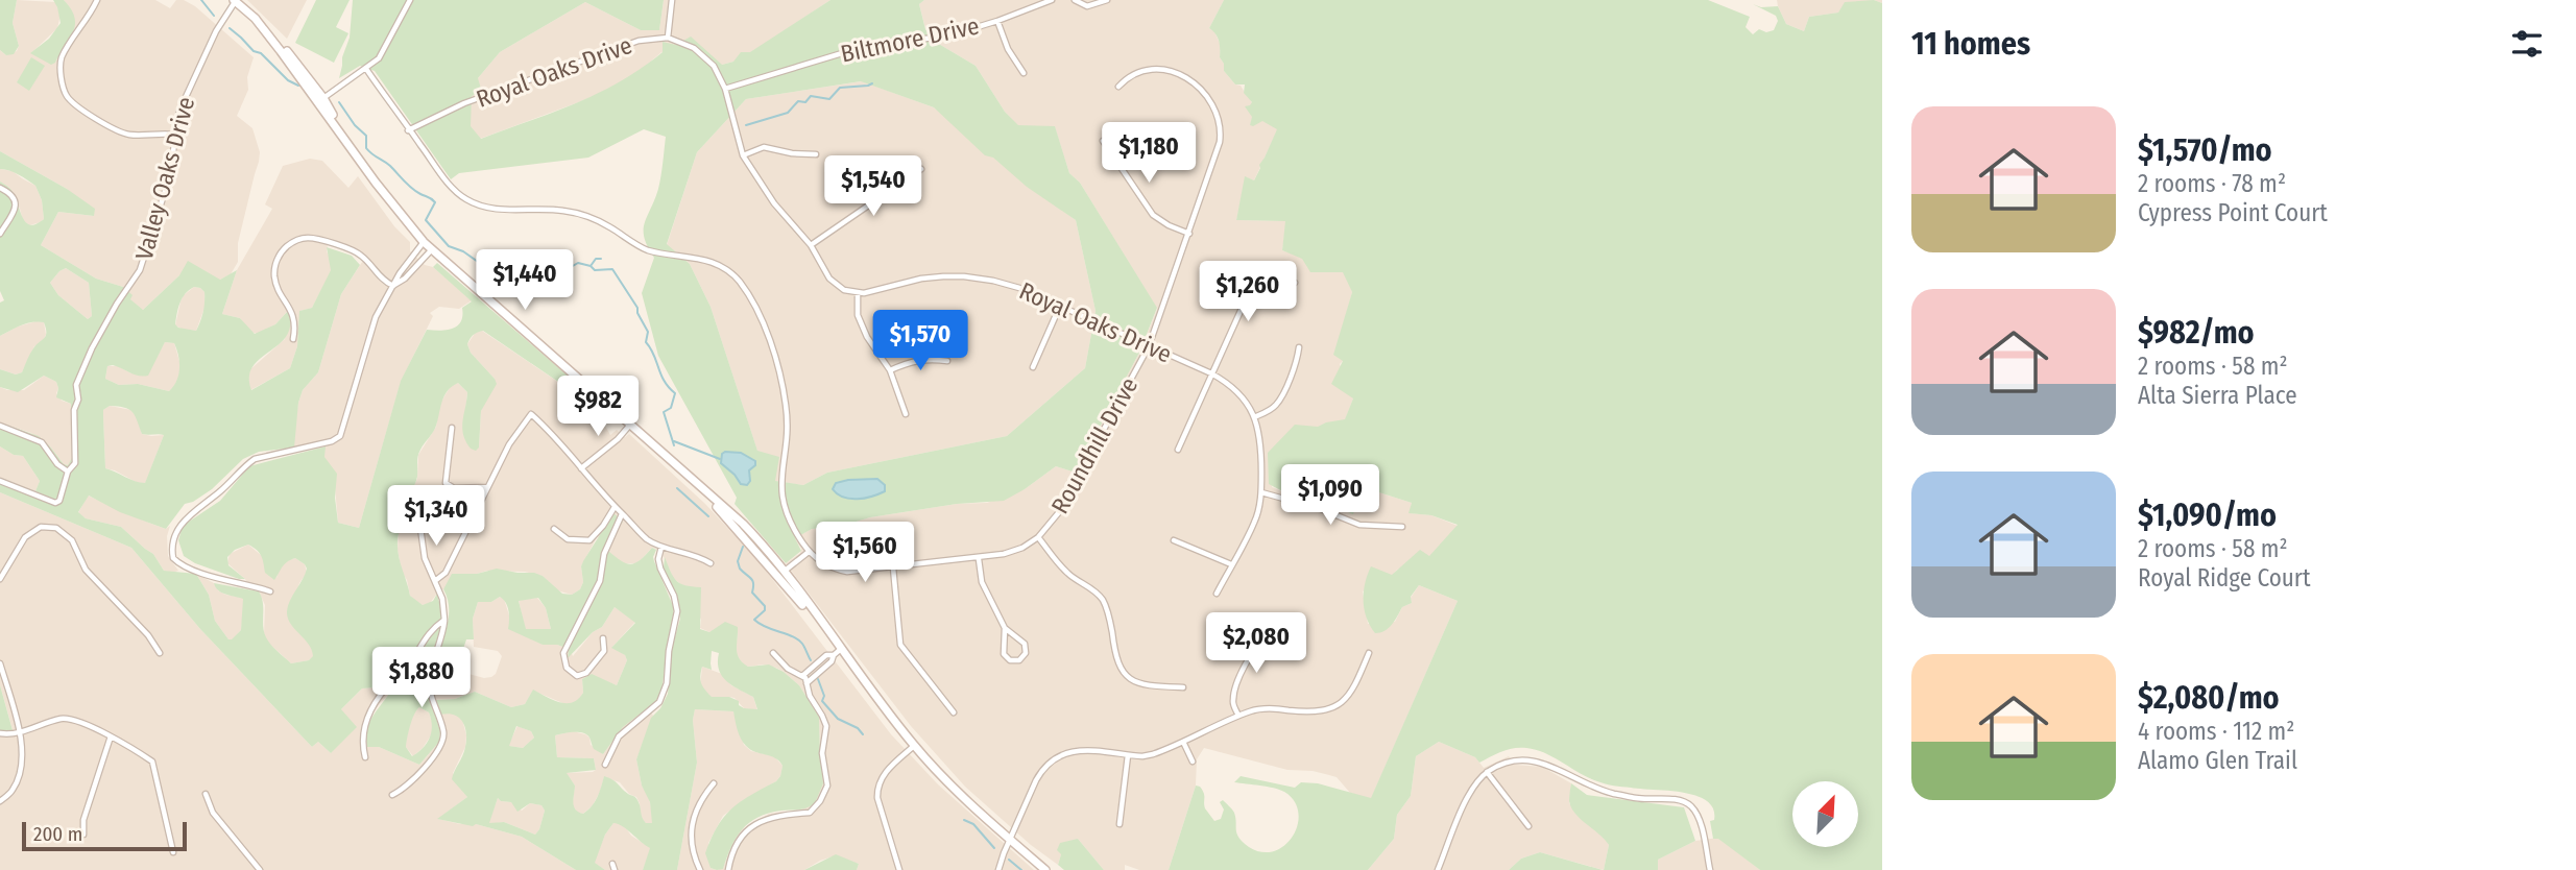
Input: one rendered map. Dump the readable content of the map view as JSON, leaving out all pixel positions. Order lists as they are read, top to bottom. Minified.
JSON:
{"streets":{"street":["Biltmore Drive","Royal Oaks Drive","Valley Oaks Drive","Roundhill Drive"]},"crossings":[["Royal Oaks Drive","Roundhill Drive"]],"scale_bar":"200 m","north":"top right","page":{"heading":"11 homes","list":[{"name":"$1,570/mo","note":"2 rooms · 78 m² · Cypress Point Court"},{"name":"$982/mo","note":"2 rooms · 58 m² · Alta Sierra Place"},{"name":"$1,090/mo","note":"2 rooms · 58 m² · Royal Ridge Court"},{"name":"$2,080/mo","note":"4 rooms · 112 m² · Alamo Glen Trail"}],"price":["$1,180","$1,540","$1,440","$1,260","$1,570","$982","$1,090","$1,340","$1,560","$2,080","$1,880"],"scale":"200 m"}}
